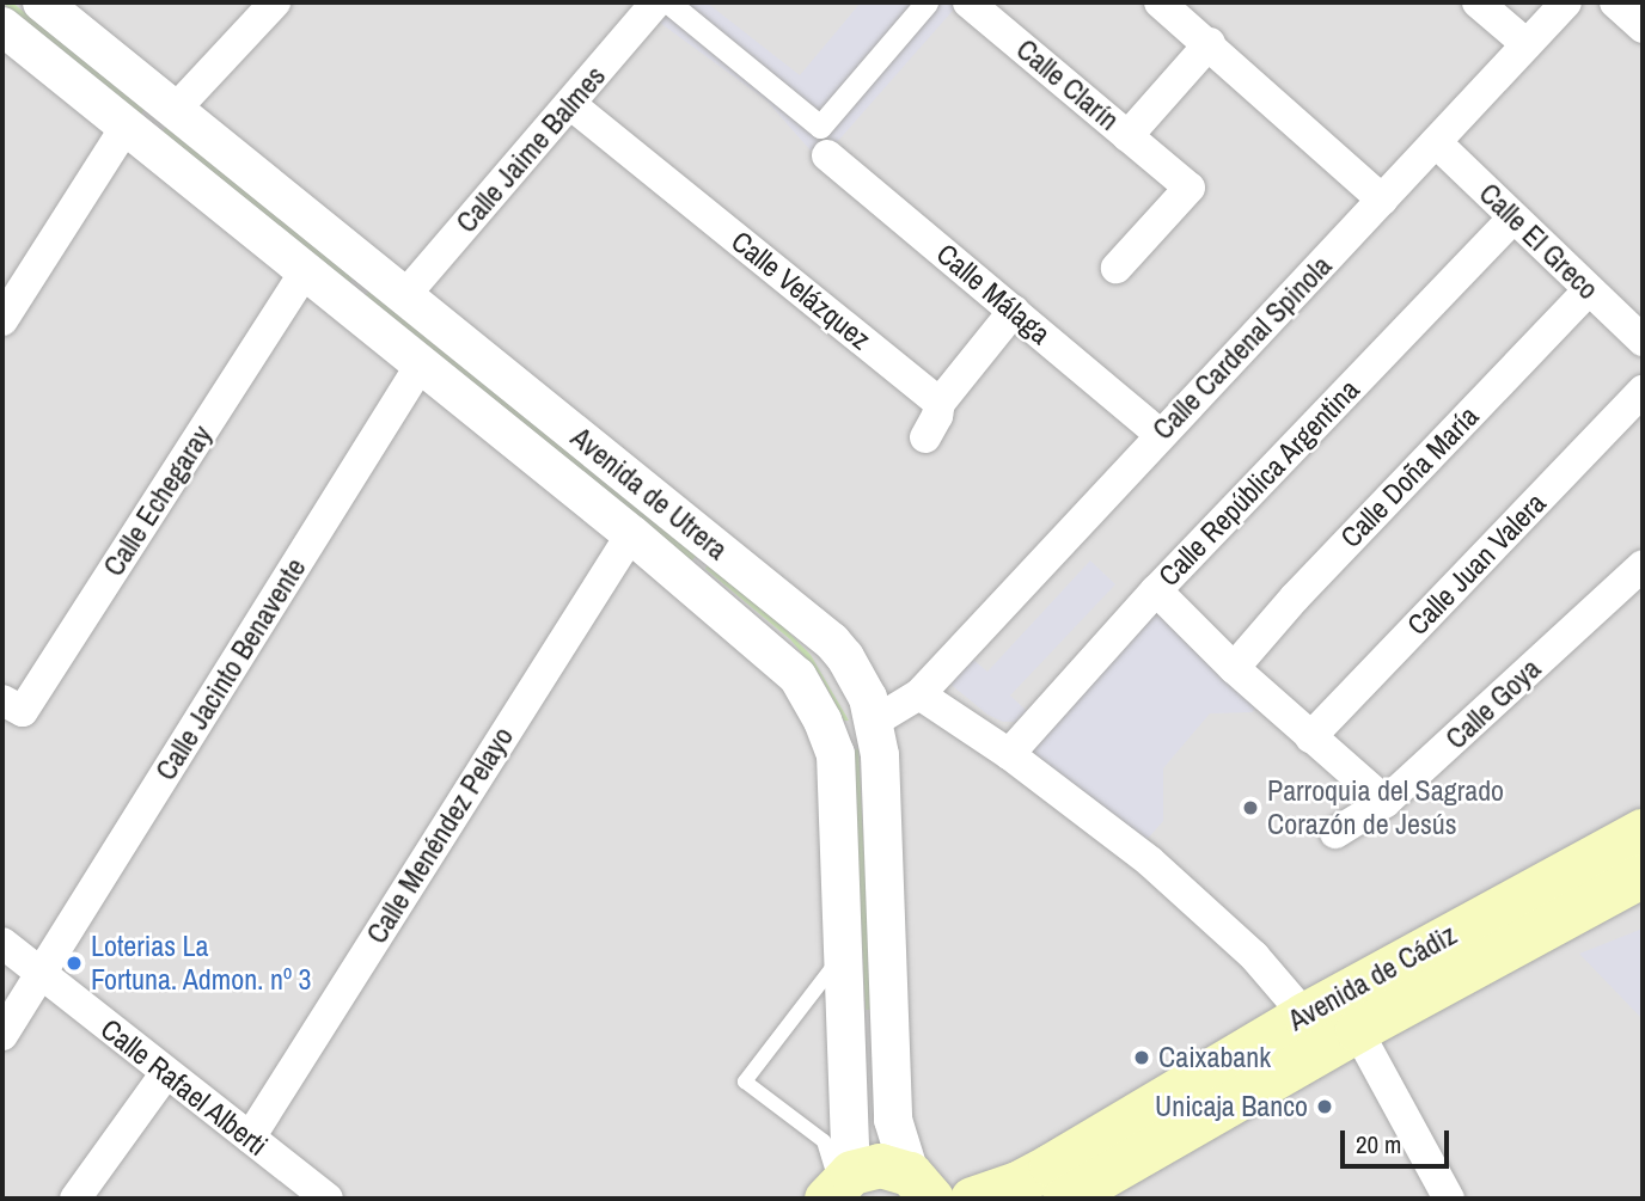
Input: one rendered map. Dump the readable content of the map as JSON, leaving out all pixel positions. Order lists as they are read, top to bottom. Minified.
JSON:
{"streets":{"main road":["Avenida de Cádiz"],"street":["Calle Clarín","Calle Jaime Balmes","Calle El Greco","Calle Velázquez","Calle Málaga","Calle Cardenal Spinola","Calle Doña María","Calle República Argentina","Avenida de Utrera","Calle Echegaray","Calle Juan Valera","Calle Jacinto Benavente","Calle Goya","Calle Menéndez Pelayo","Calle Rafael Alberti"]},"crossings":[["Calle Jaime Balmes","Calle Velázquez"],["Calle Jaime Balmes","Avenida de Utrera"],["Calle El Greco","Calle Cardenal Spinola"],["Calle El Greco","Calle Doña María"],["Calle El Greco","Calle República Argentina"],["Calle Málaga","Calle Cardenal Spinola"],["Calle Cardenal Spinola","Avenida de Utrera"],["Avenida de Utrera","Calle Echegaray"],["Avenida de Utrera","Calle Jacinto Benavente"],["Avenida de Utrera","Calle Menéndez Pelayo"],["Calle Jacinto Benavente","Calle Rafael Alberti"],["Calle Menéndez Pelayo","Calle Rafael Alberti"]],"places":["Parroquia del Sagrado Corazón de Jesús","Loterias La Fortuna. Admon. nº 3","Caixabank","Unicaja Banco"],"scale_bar":"20 m"}
